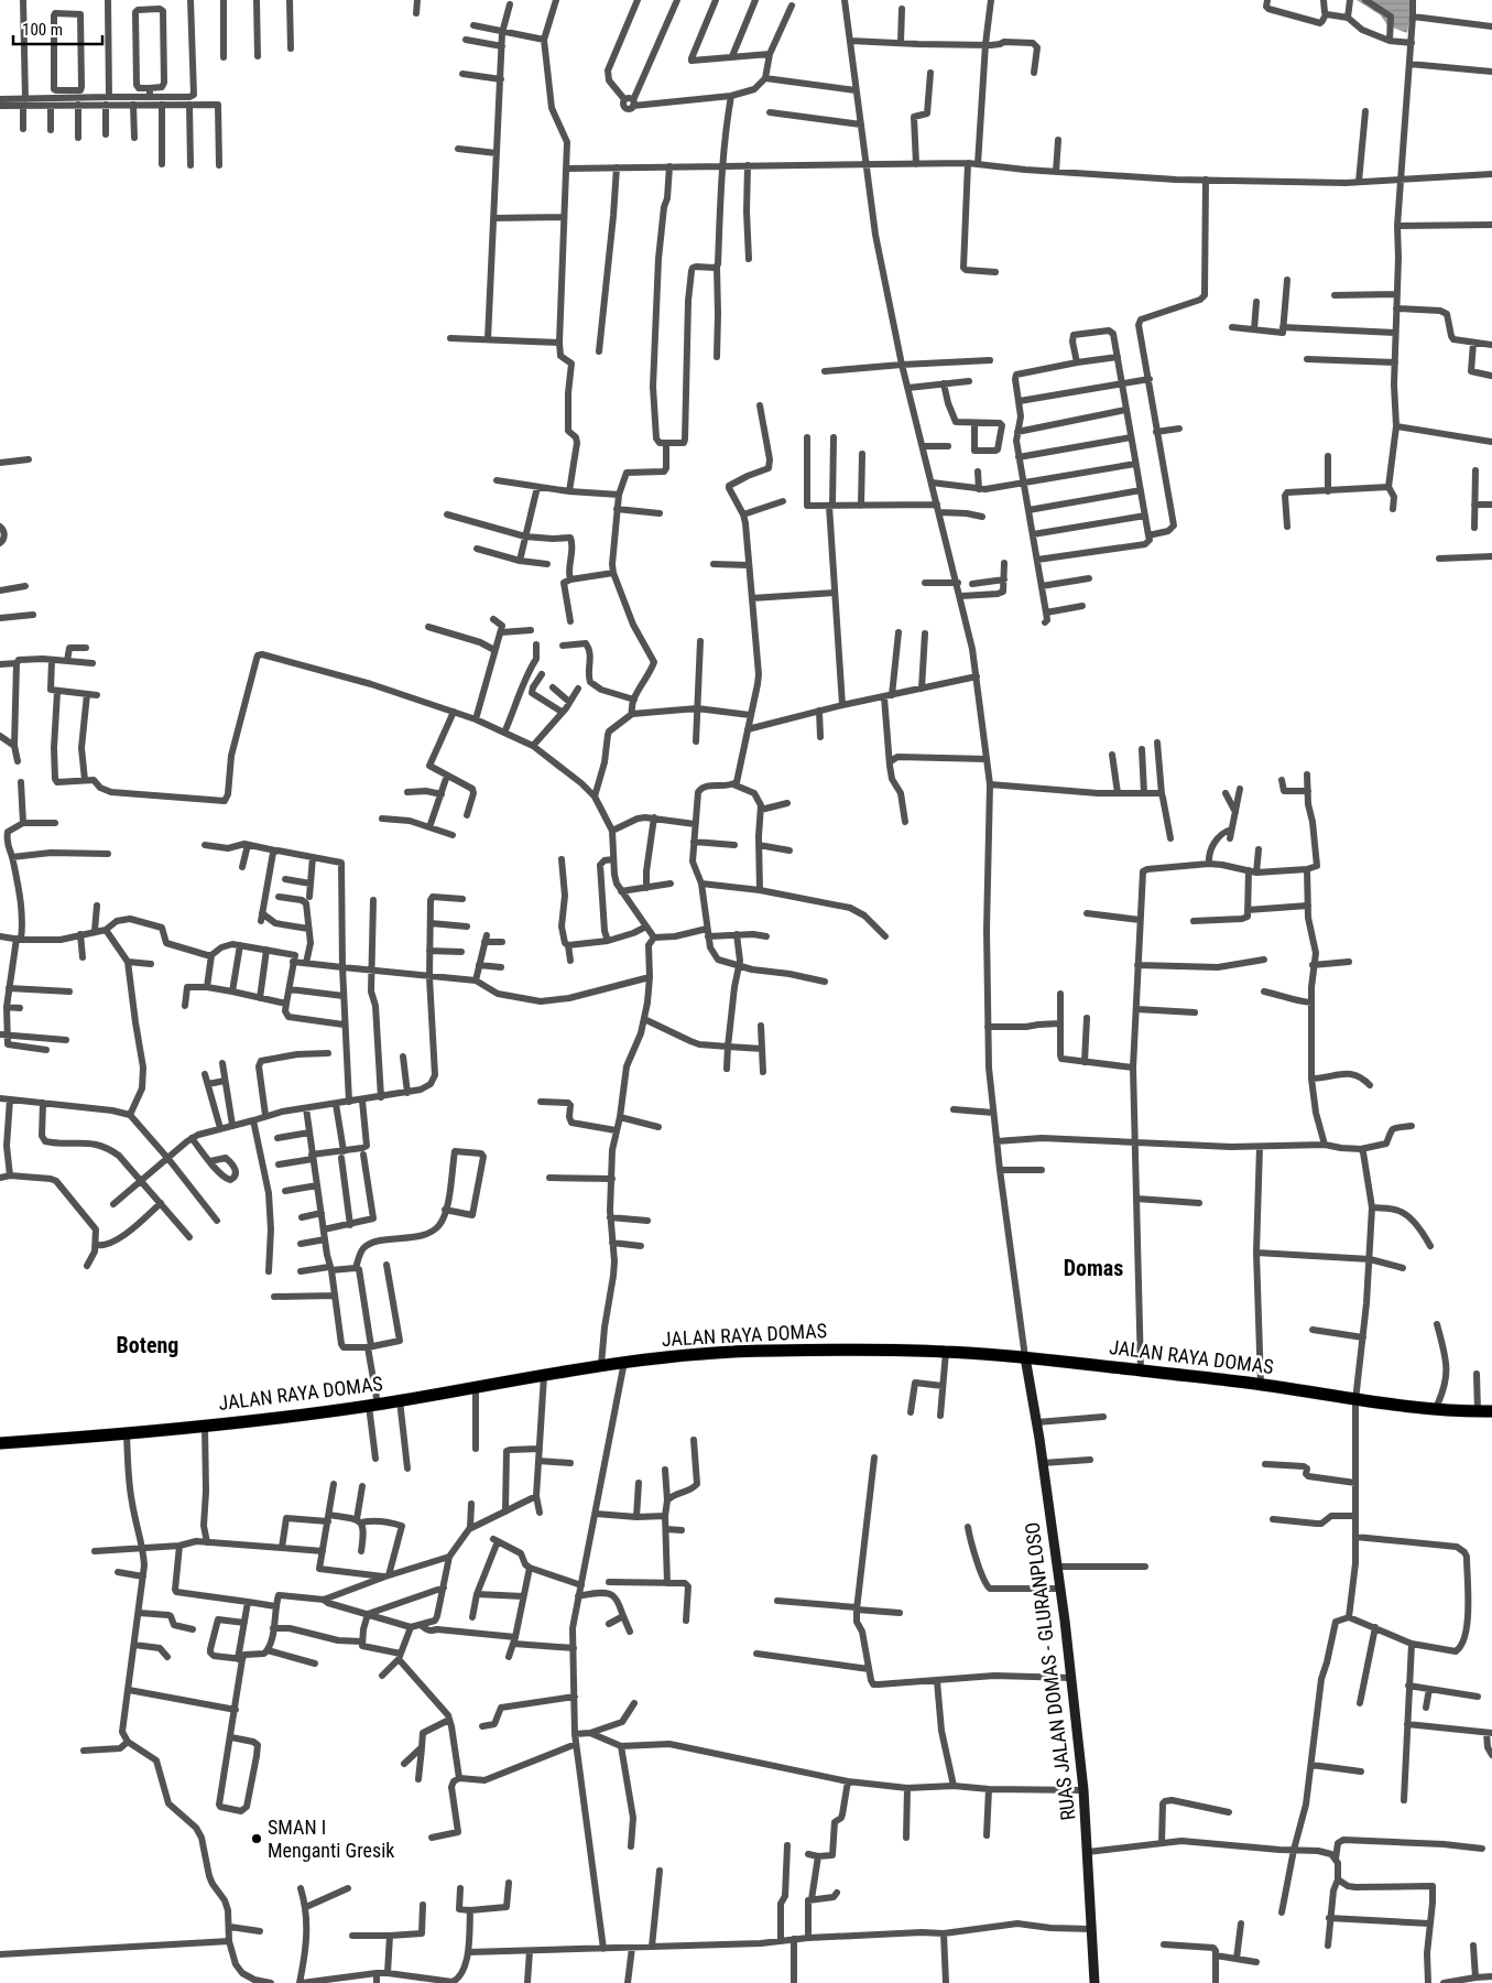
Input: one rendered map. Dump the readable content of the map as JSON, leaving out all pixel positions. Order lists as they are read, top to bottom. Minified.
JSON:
{"streets":{"highway":["JALAN RAYA DOMAS"],"main road":["RUAS JALAN DOMAS - GLURANPLOSO"]},"crossings":[["JALAN RAYA DOMAS","RUAS JALAN DOMAS - GLURANPLOSO"]],"districts":["Domas","Boteng"],"places":["SMAN I Menganti Gresik"],"scale_bar":"100 m"}
